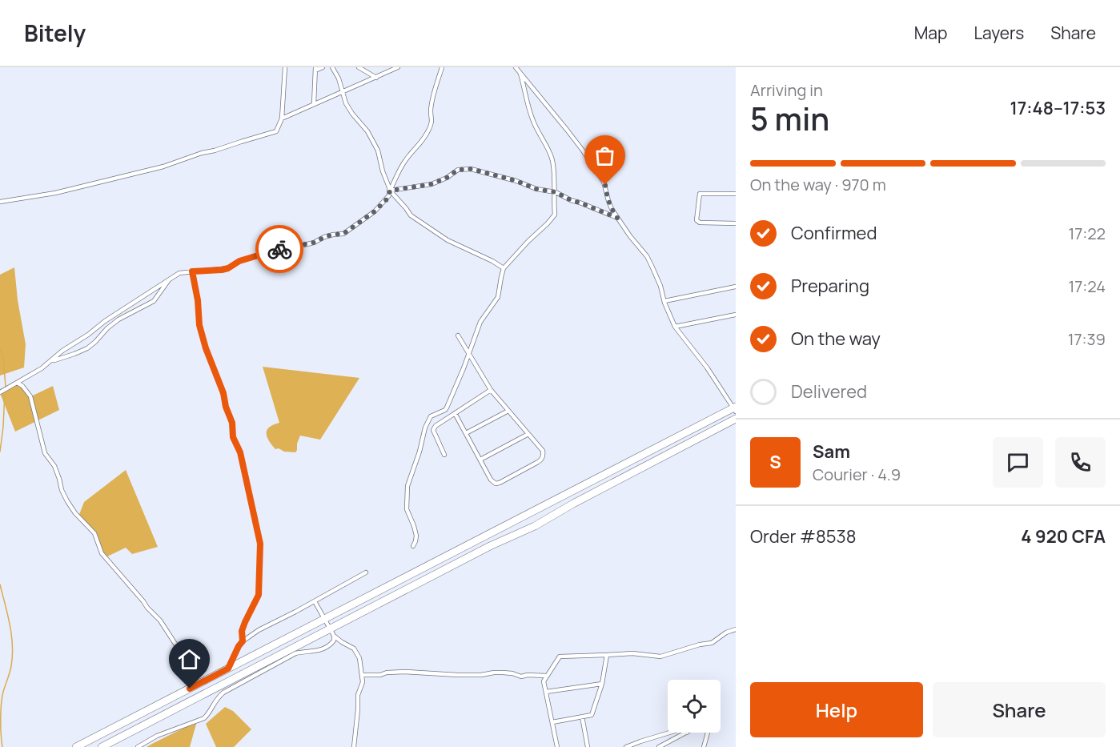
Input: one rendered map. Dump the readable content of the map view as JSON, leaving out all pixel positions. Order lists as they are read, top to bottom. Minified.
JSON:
{"page":{"header":"Bitely","nav":["Map","Layers","Share"],"heading":["5 min","Arriving in","17:48–17:53"],"panel":["Sam","Courier · 4.9","Order #8538","4 920 CFA"],"bar":"On the way · 970 m","list":[["Confirmed","17:22"],["Preparing","17:24"],["On the way","17:39"],"Delivered"],"round":"S","buttons":["Help","Share"]}}
